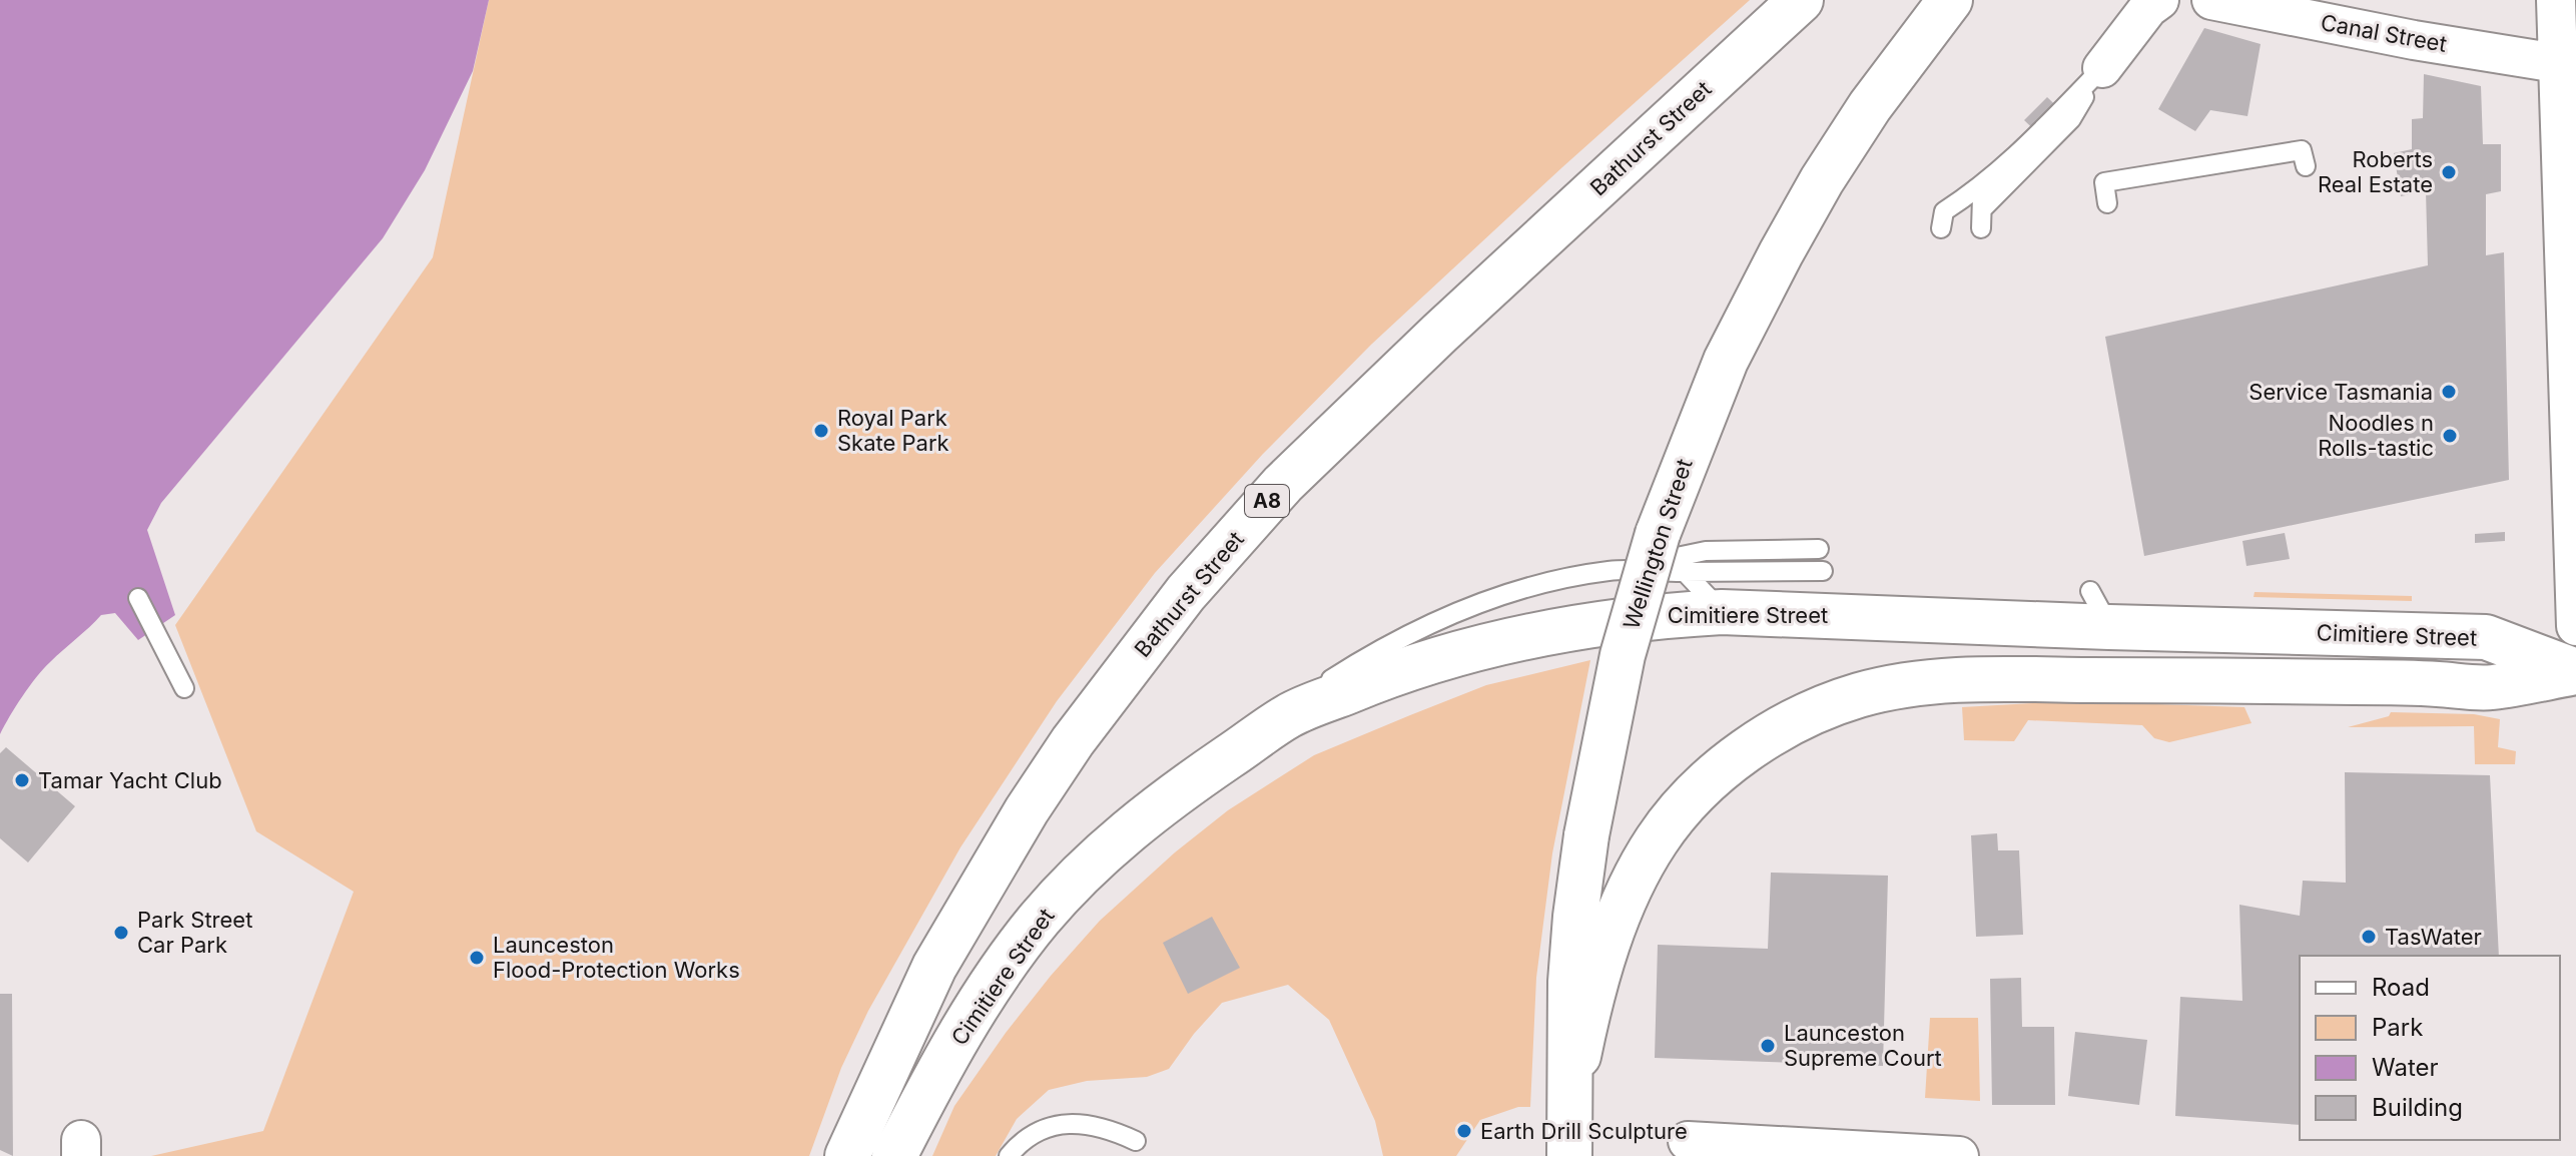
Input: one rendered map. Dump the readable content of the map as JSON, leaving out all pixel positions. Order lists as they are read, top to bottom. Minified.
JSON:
{"streets":{"main road":["Bathurst Street","A8","Wellington Street","Cimitiere Street"],"street":["Canal Street"]},"crossings":[["Wellington Street","Cimitiere Street"]],"places":["Roberts Real Estate","Service Tasmania","Royal Park Skate Park","Noodles n Rolls-tastic","Tamar Yacht Club","Park Street Car Park","TasWater","Launceston Flood-Protection Works","Launceston Supreme Court","Earth Drill Sculpture"],"legend":["Road","Park","Water","Building"]}
